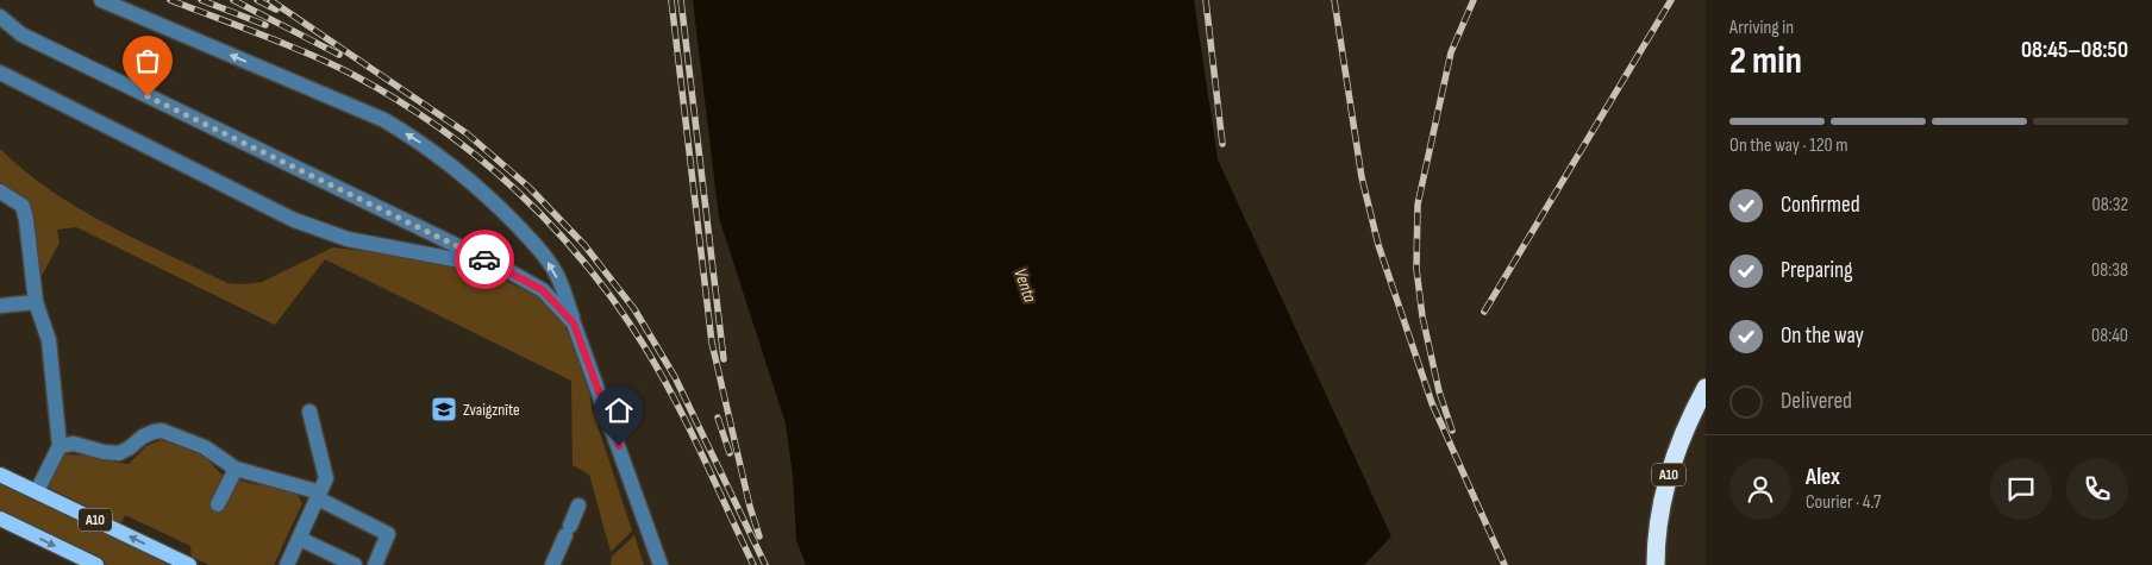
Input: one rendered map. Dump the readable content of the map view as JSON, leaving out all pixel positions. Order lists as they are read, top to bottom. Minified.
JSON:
{"streets":{"highway":["A10"]},"water":["Venta"],"places":{"school or university":["Zvaigznīte"]},"page":{"heading":["2 min","Arriving in","08:45–08:50"],"panel":["Alex","Courier · 4.7"],"bar":"On the way · 120 m","list":[["Confirmed","08:32"],["Preparing","08:38"],["On the way","08:40"],"Delivered"]}}
